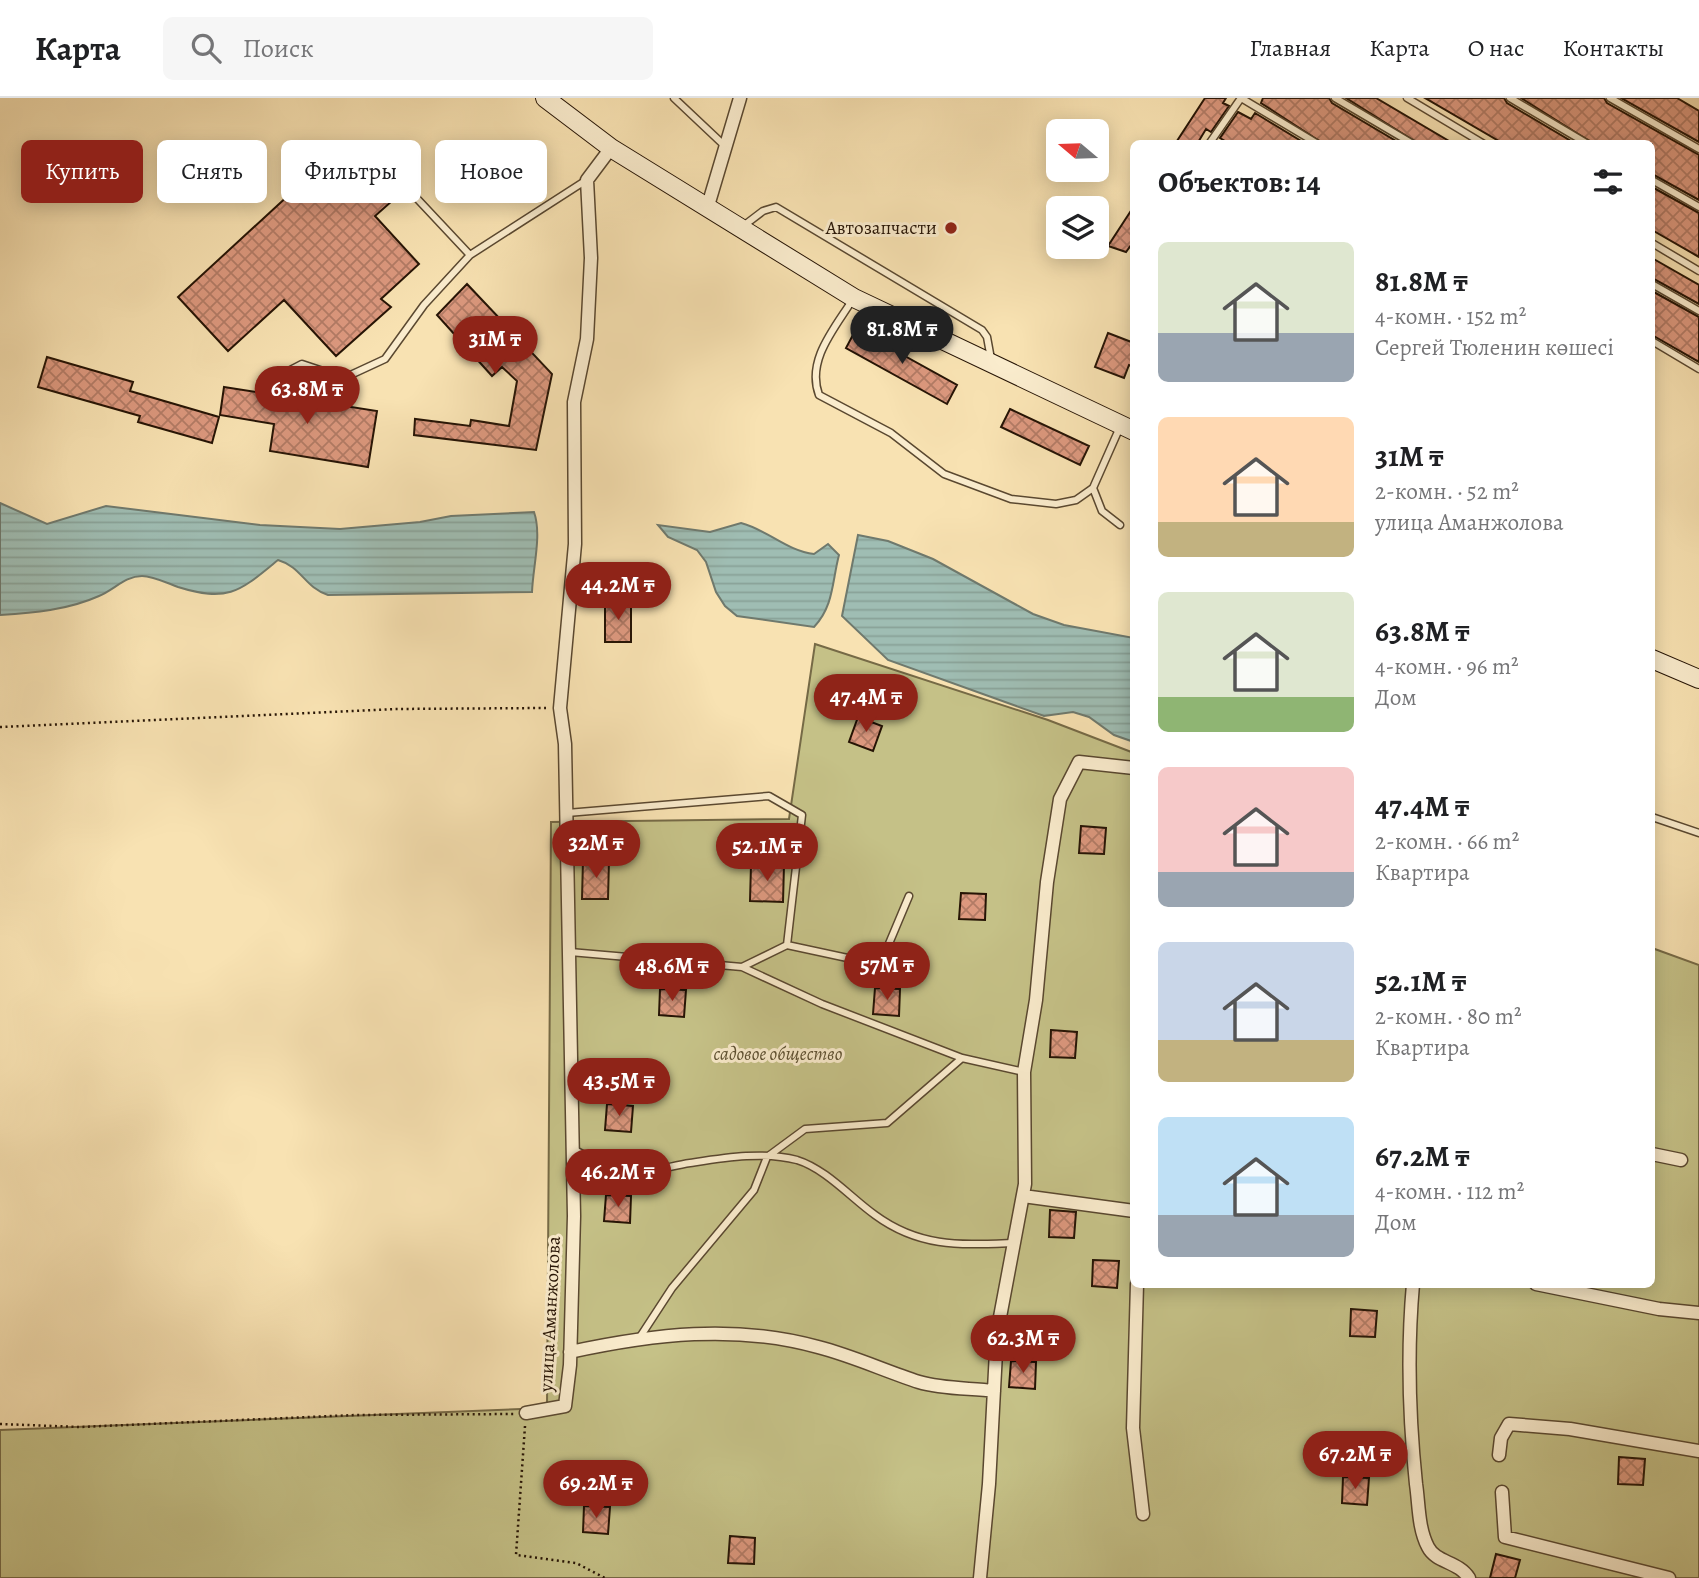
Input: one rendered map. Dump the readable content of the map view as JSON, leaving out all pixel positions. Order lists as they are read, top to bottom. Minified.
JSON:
{"streets":{"street":["улица Аманжолова"]},"parks":["садовое общество"],"places":["Автозапчасти"],"north":"left","page":{"header":"Карта","search":"Поиск","nav":["Главная","Карта","О нас","Контакты"],"chip":["Купить","Снять","Фильтры","Новое"],"heading":"Объектов: 14","list":[{"name":"81.8M ₸","note":"4-комн. · 152 m² · Сергей Тюленин көшесі"},{"name":"31M ₸","note":"2-комн. · 52 m² · улица Аманжолова"},{"name":"63.8M ₸","note":"4-комн. · 96 m² · Дом"},{"name":"47.4M ₸","note":"2-комн. · 66 m² · Квартира"},{"name":"52.1M ₸","note":"2-комн. · 80 m² · Квартира"},{"name":"67.2M ₸","note":"4-комн. · 112 m² · Дом"}],"price":["81.8M ₸","31M ₸","63.8M ₸","44.2M ₸","47.4M ₸","32M ₸","52.1M ₸","57M ₸","48.6M ₸","43.5M ₸","46.2M ₸","62.3M ₸","67.2M ₸","69.2M ₸"]}}
